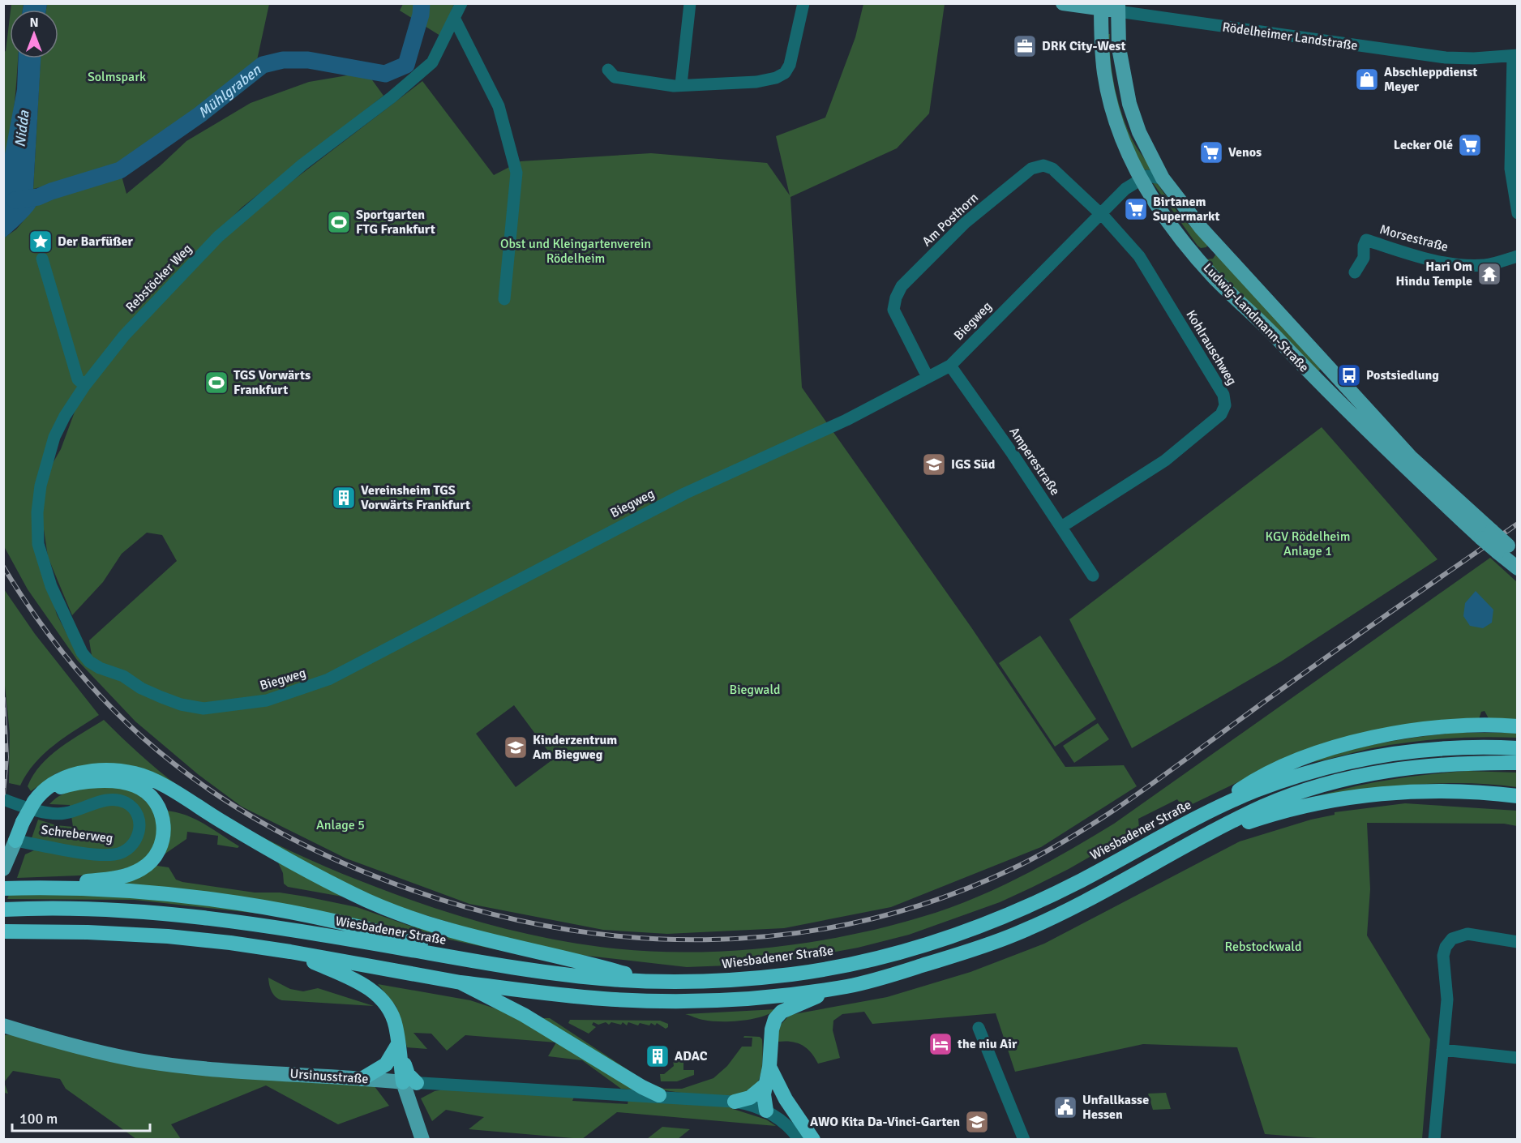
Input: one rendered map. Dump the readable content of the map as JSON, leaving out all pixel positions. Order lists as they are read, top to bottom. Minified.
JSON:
{"streets":{"highway":["Wiesbadener Straße"],"main road":["Rödelheimer Landstraße","Ludwig-Landmann-Straße","Ursinusstraße"],"street":["Am Posthorn","Morsestraße","Rebstöcker Weg","Biegweg","Kohlrauschweg","Amperestraße","Schreberweg"]},"crossings":[["Rödelheimer Landstraße","Ludwig-Landmann-Straße"],["Am Posthorn","Biegweg"],["Am Posthorn","Kohlrauschweg"],["Rebstöcker Weg","Biegweg"],["Ludwig-Landmann-Straße","Biegweg"],["Biegweg","Kohlrauschweg"],["Biegweg","Amperestraße"],["Kohlrauschweg","Amperestraße"]],"water":["Mühlgraben","Nidda"],"parks":["Solmspark","Obst und Kleingartenverein Rödelheim","KGV Rödelheim Anlage 1","Biegwald","Anlage 5","Rebstockwald"],"places":{"office":["DRK City-West"],"shop":["Abschleppdienst Meyer"],"supermarket":["Lecker Olé","Venos","Birtanem Supermarkt"],"sports":["Sportgarten FTG Frankfurt","TGS Vorwärts Frankfurt"],"place":["Der Barfüßer"],"temple":["Hari Om Hindu Temple"],"bus stop":["Postsiedlung"],"school or university":["IGS Süd","Kinderzentrum Am Biegweg","AWO Kita Da-Vinci-Garten"],"building":["Vereinsheim TGS Vorwärts Frankfurt","ADAC"],"hotel":["the niu Air"],"public building":["Unfallkasse Hessen"]},"scale_bar":"100 m","north":"top"}
